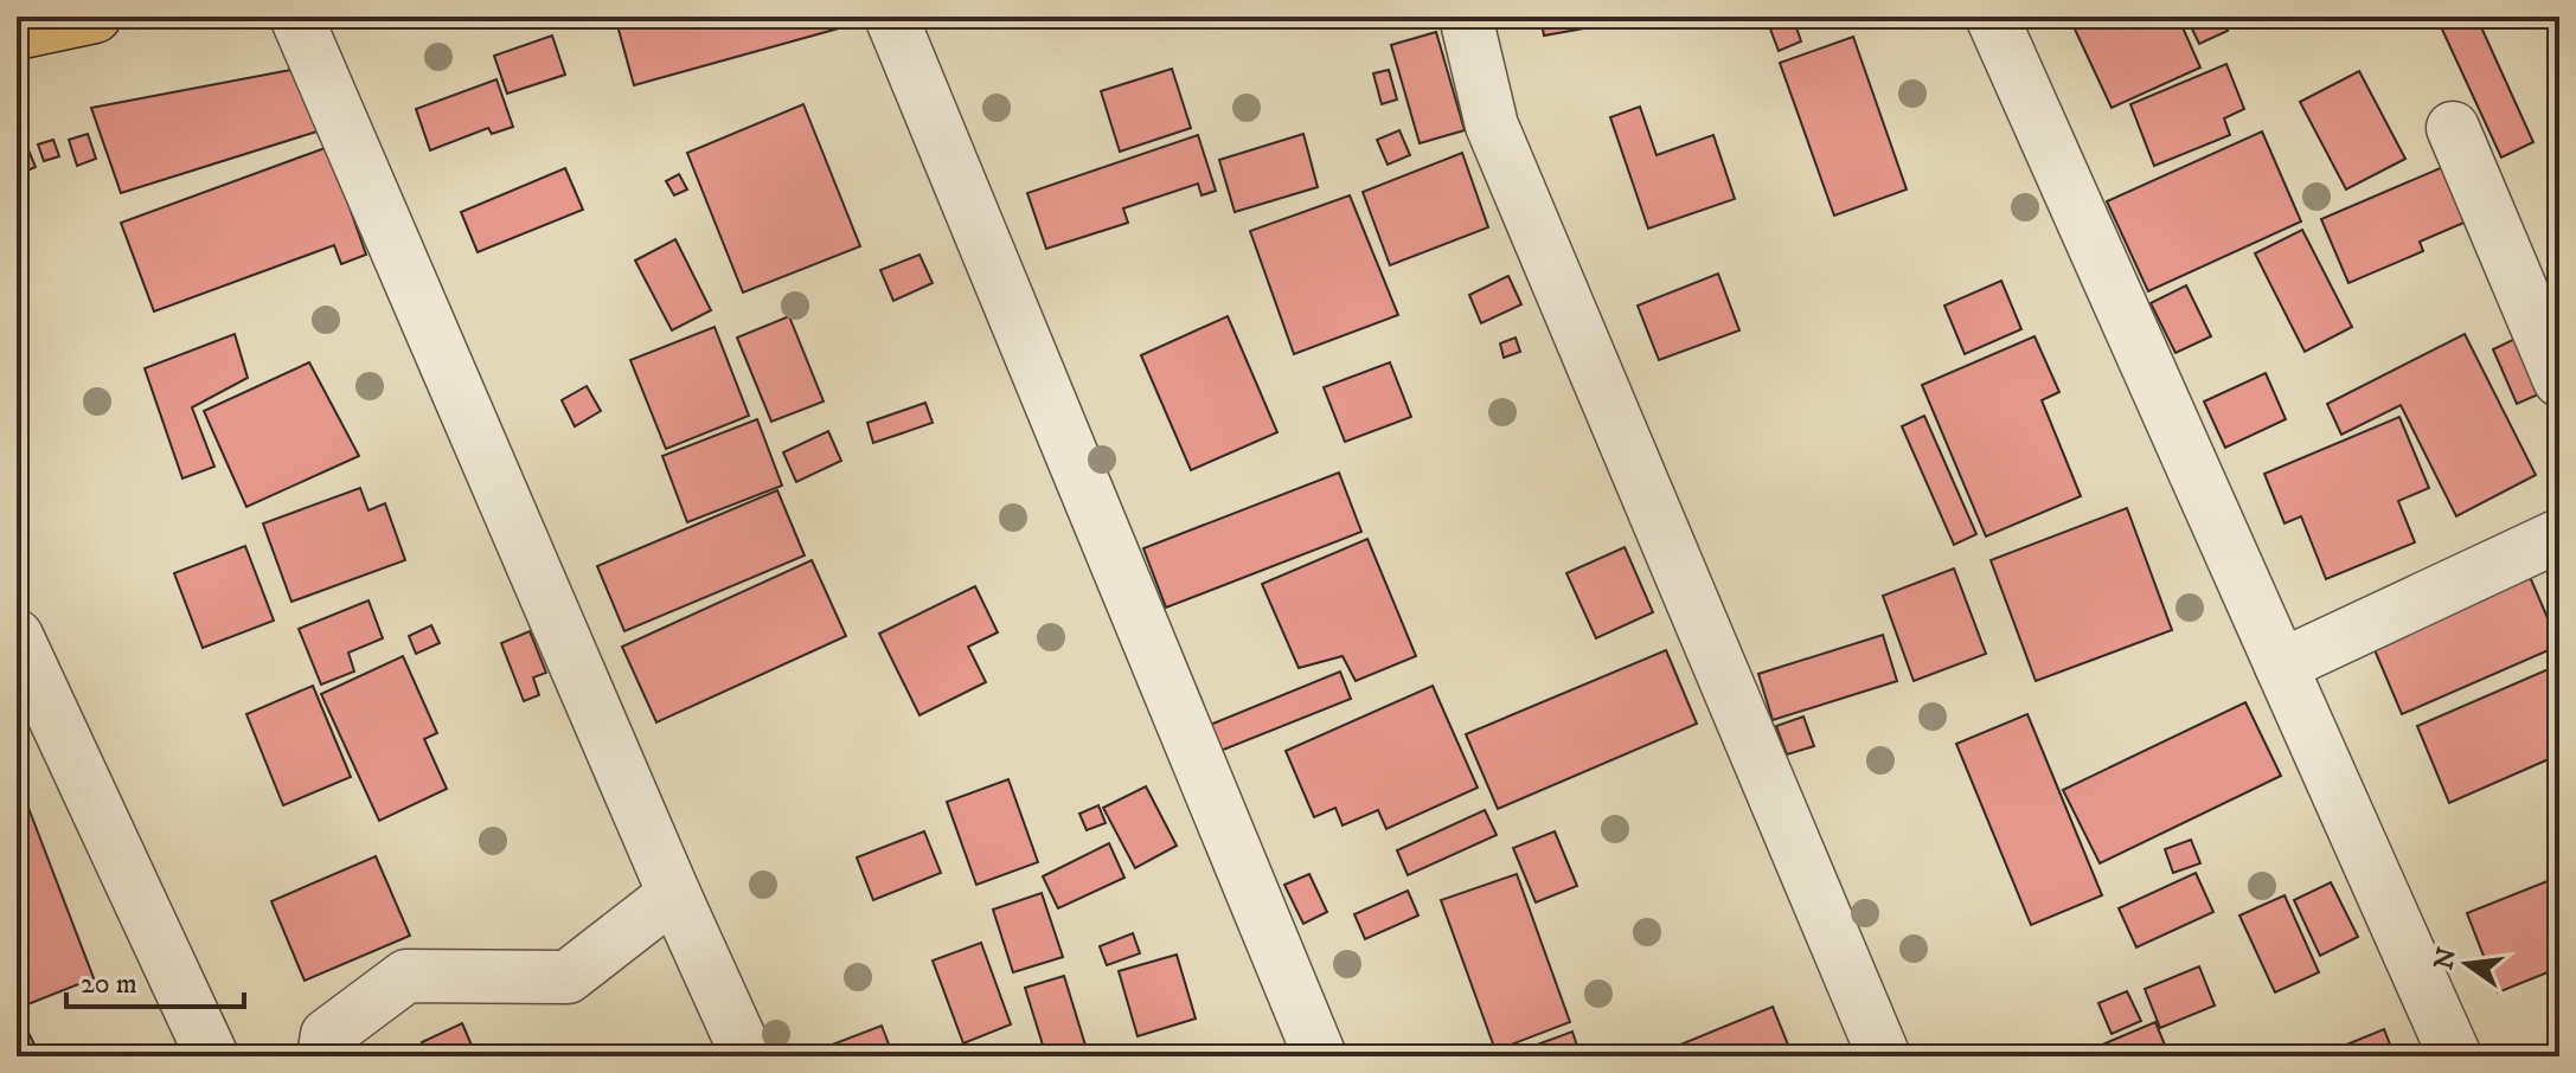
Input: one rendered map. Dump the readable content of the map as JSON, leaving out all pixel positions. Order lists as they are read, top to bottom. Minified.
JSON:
{"scale_bar":"20 m","north":"left"}
